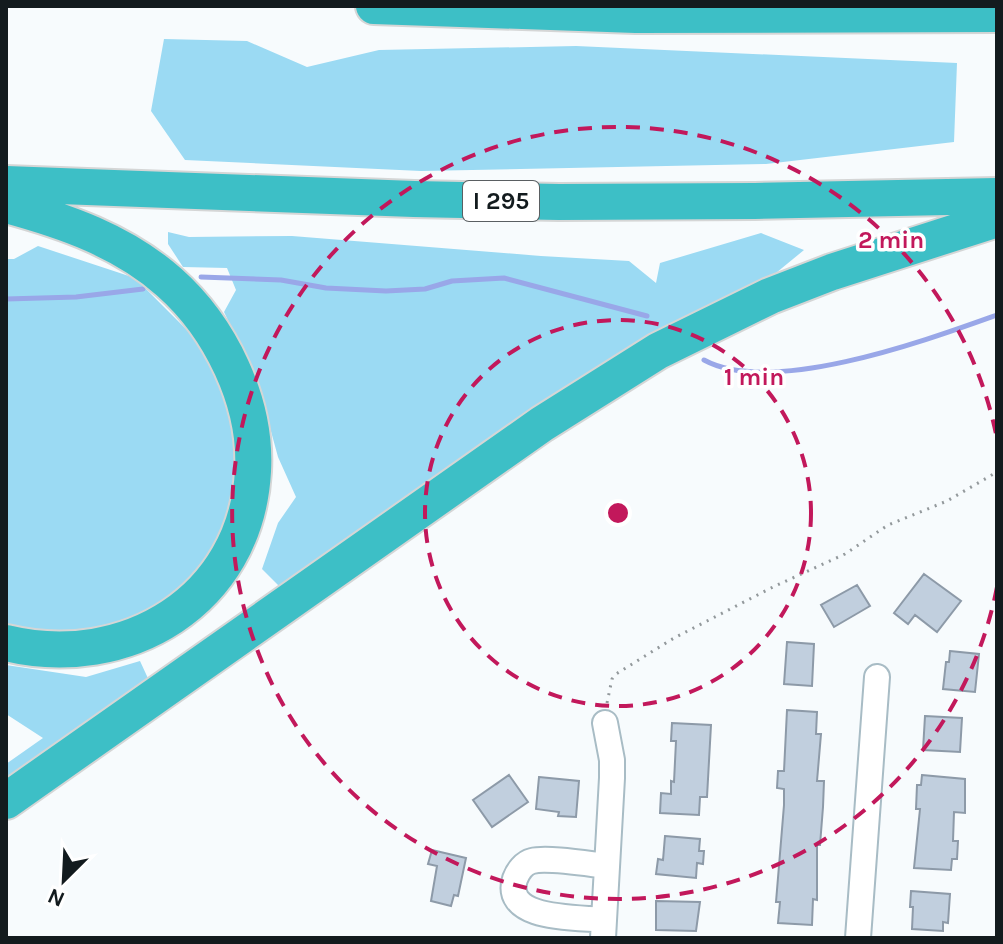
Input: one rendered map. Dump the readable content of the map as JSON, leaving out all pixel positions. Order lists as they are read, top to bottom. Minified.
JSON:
{"streets":{"highway":["I 295"]},"north":"bottom left","rings":["2 min","1 min"]}
